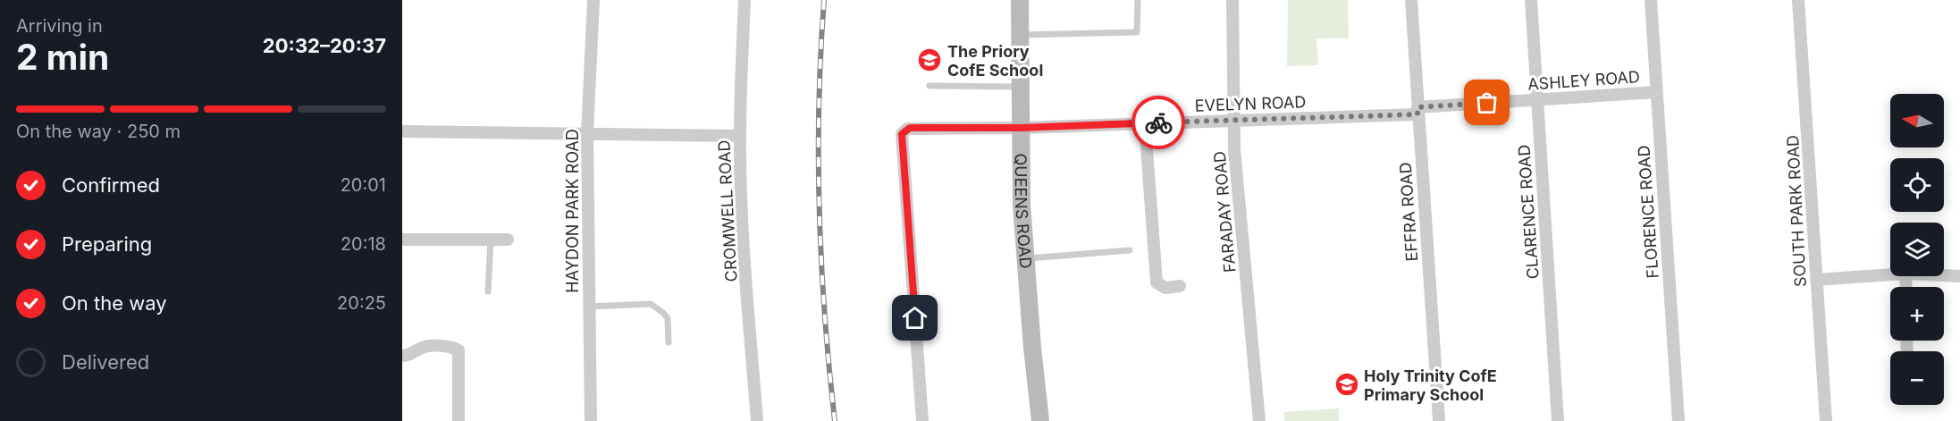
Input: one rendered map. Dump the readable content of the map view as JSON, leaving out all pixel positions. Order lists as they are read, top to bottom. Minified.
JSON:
{"streets":{"street":["ASHLEY ROAD","EVELYN ROAD","HAYDON PARK ROAD","CROMWELL ROAD","QUEENS ROAD","SOUTH PARK ROAD","FARADAY ROAD","EFFRA ROAD","CLARENCE ROAD","FLORENCE ROAD"]},"crossings":[["ASHLEY ROAD","EVELYN ROAD"],["ASHLEY ROAD","EFFRA ROAD"],["ASHLEY ROAD","CLARENCE ROAD"],["ASHLEY ROAD","FLORENCE ROAD"],["EVELYN ROAD","QUEENS ROAD"],["EVELYN ROAD","FARADAY ROAD"],["EVELYN ROAD","EFFRA ROAD"]],"places":{"school or university":["The Priory CofE School","Holy Trinity CofE Primary School"]},"north":"left","page":{"heading":["2 min","Arriving in","20:32–20:37"],"bar":"On the way · 250 m","map_buttons":["+","−"],"list":[["Confirmed","20:01"],["Preparing","20:18"],["On the way","20:25"],"Delivered"]}}
